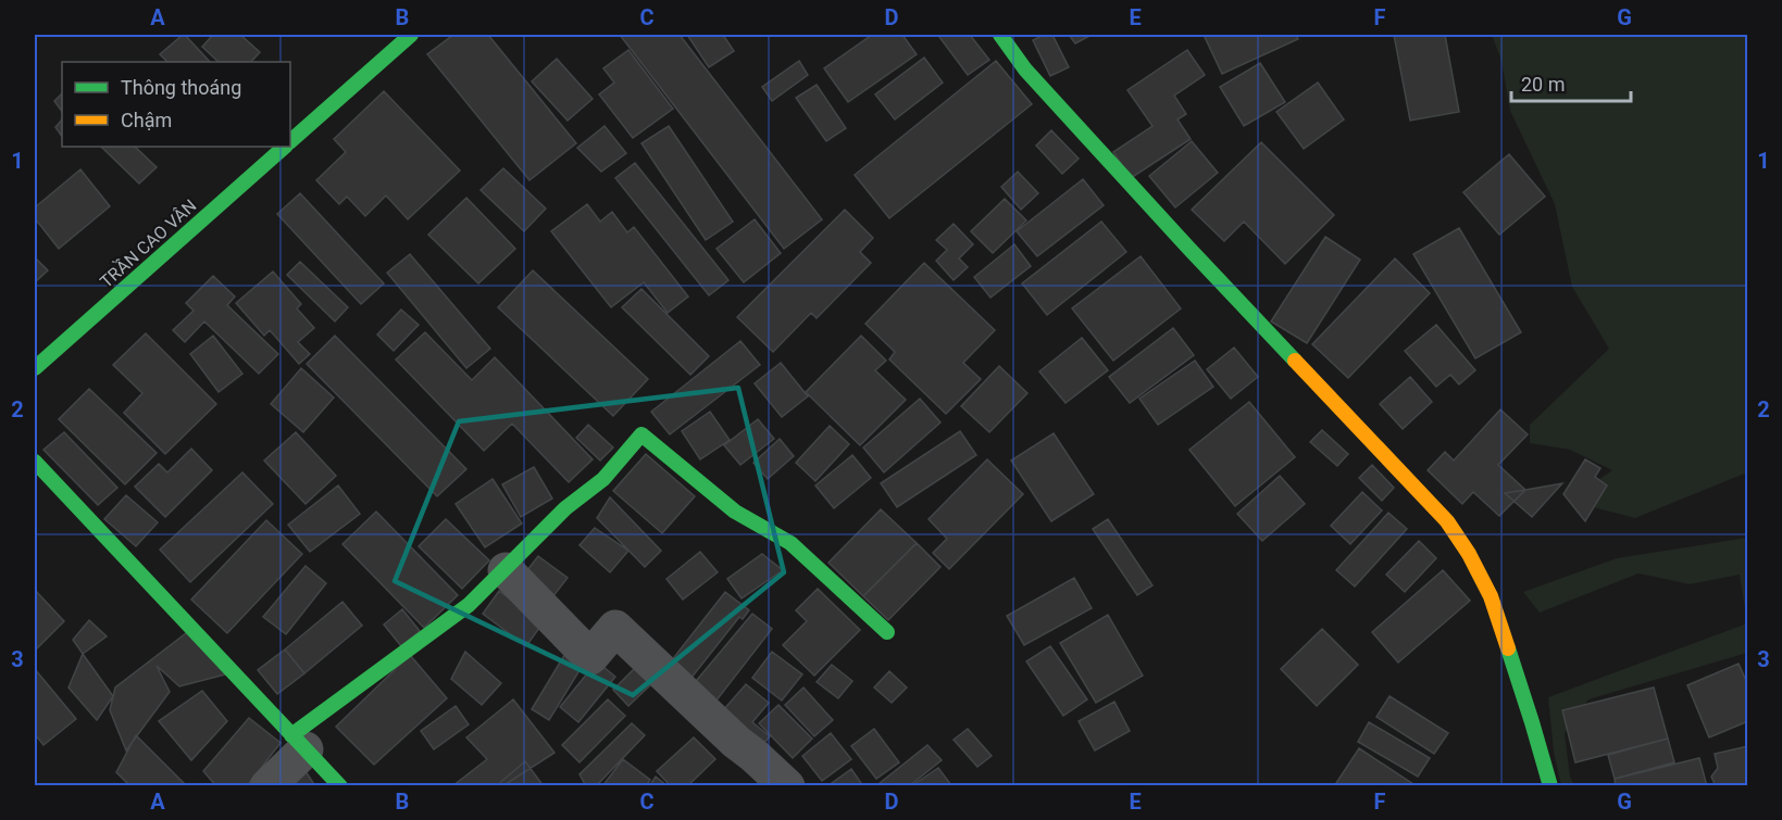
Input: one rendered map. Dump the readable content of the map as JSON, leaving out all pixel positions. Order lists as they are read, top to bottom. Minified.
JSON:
{"streets":{"street":["TRẦN CAO VÂN"]},"legend":["Thông thoáng","Chậm"],"scale_bar":"20 m","grid":{"columns":["A","B","C","D","E","F","G"],"rows":["1","2","3"]}}
